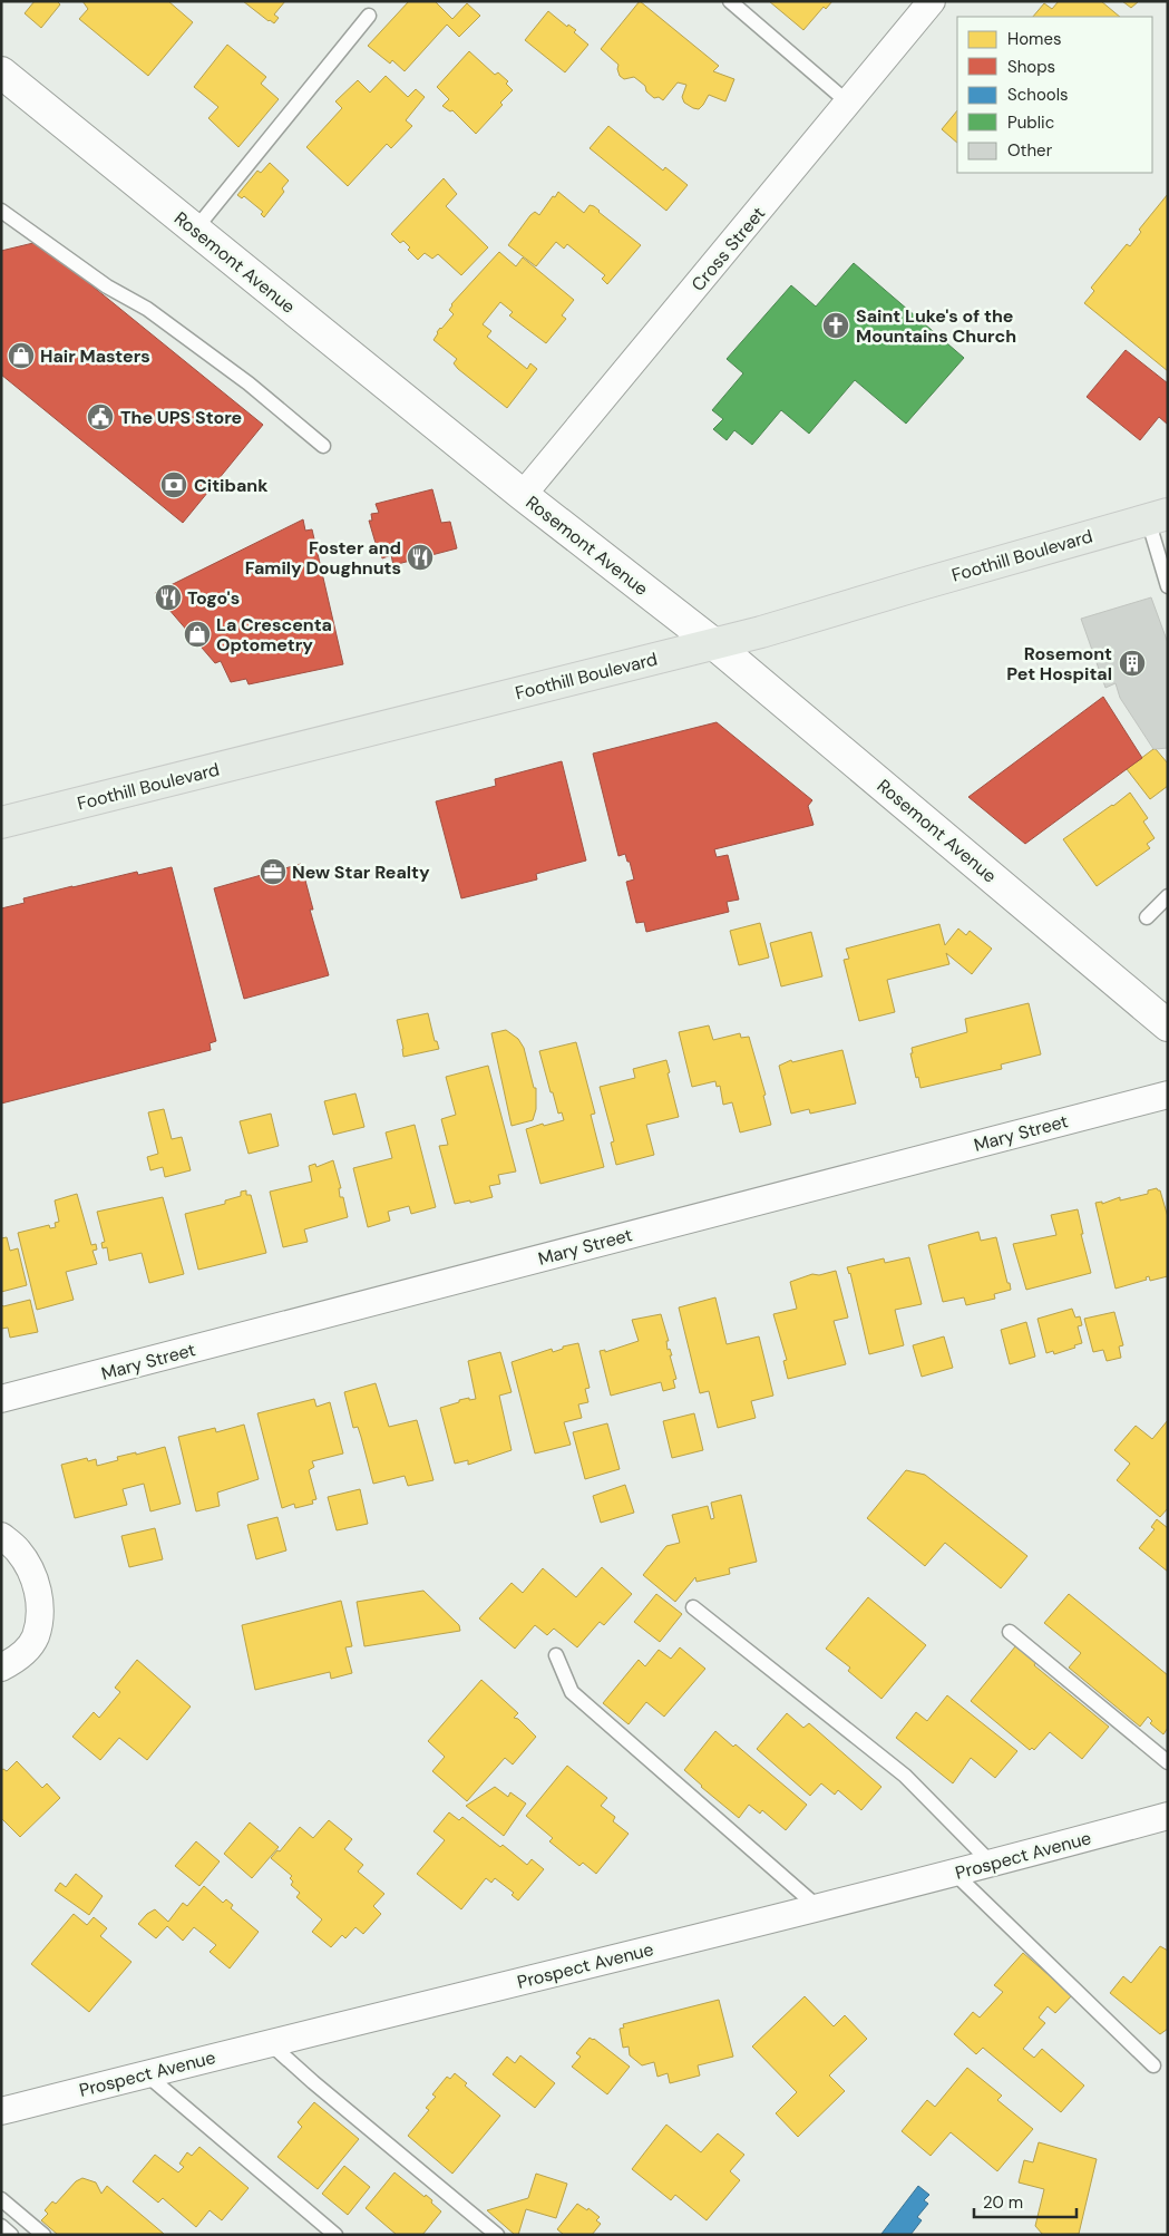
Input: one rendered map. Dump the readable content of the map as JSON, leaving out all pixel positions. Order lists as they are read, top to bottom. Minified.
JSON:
{"streets":{"main road":["Foothill Boulevard"],"street":["Cross Street","Rosemont Avenue","Mary Street","Prospect Avenue"]},"crossings":[["Cross Street","Rosemont Avenue"],["Rosemont Avenue","Foothill Boulevard"]],"places":{"church":["Saint Luke's of the Mountains Church"],"shop":["Hair Masters","La Crescenta Optometry"],"public building":["The UPS Store"],"bank":["Citibank"],"restaurant":["Foster and Family Doughnuts","Togo's"],"building":["Rosemont Pet Hospital"],"office":["New Star Realty"]},"legend":["Homes","Shops","Schools","Public","Other"],"scale_bar":"20 m"}
